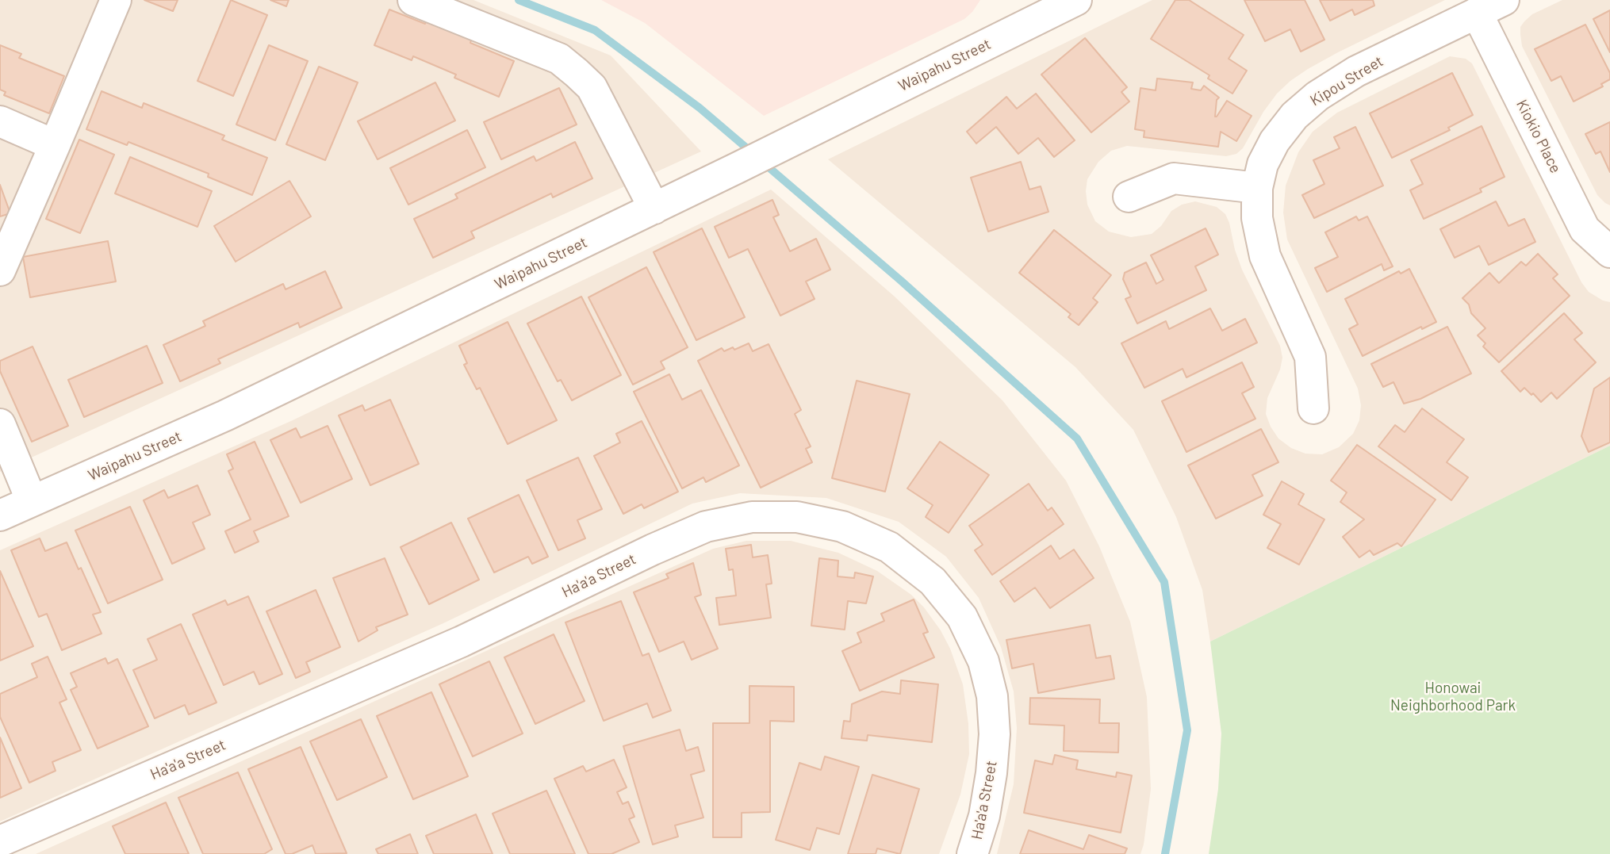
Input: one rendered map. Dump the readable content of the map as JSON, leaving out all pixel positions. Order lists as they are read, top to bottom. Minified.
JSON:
{"streets":{"street":["Waipahu Street","Kipou Street","Kiokio Place","Ha'a'a Street"]},"crossings":[["Kipou Street","Kiokio Place"]],"parks":["Honowai Neighborhood Park"]}
